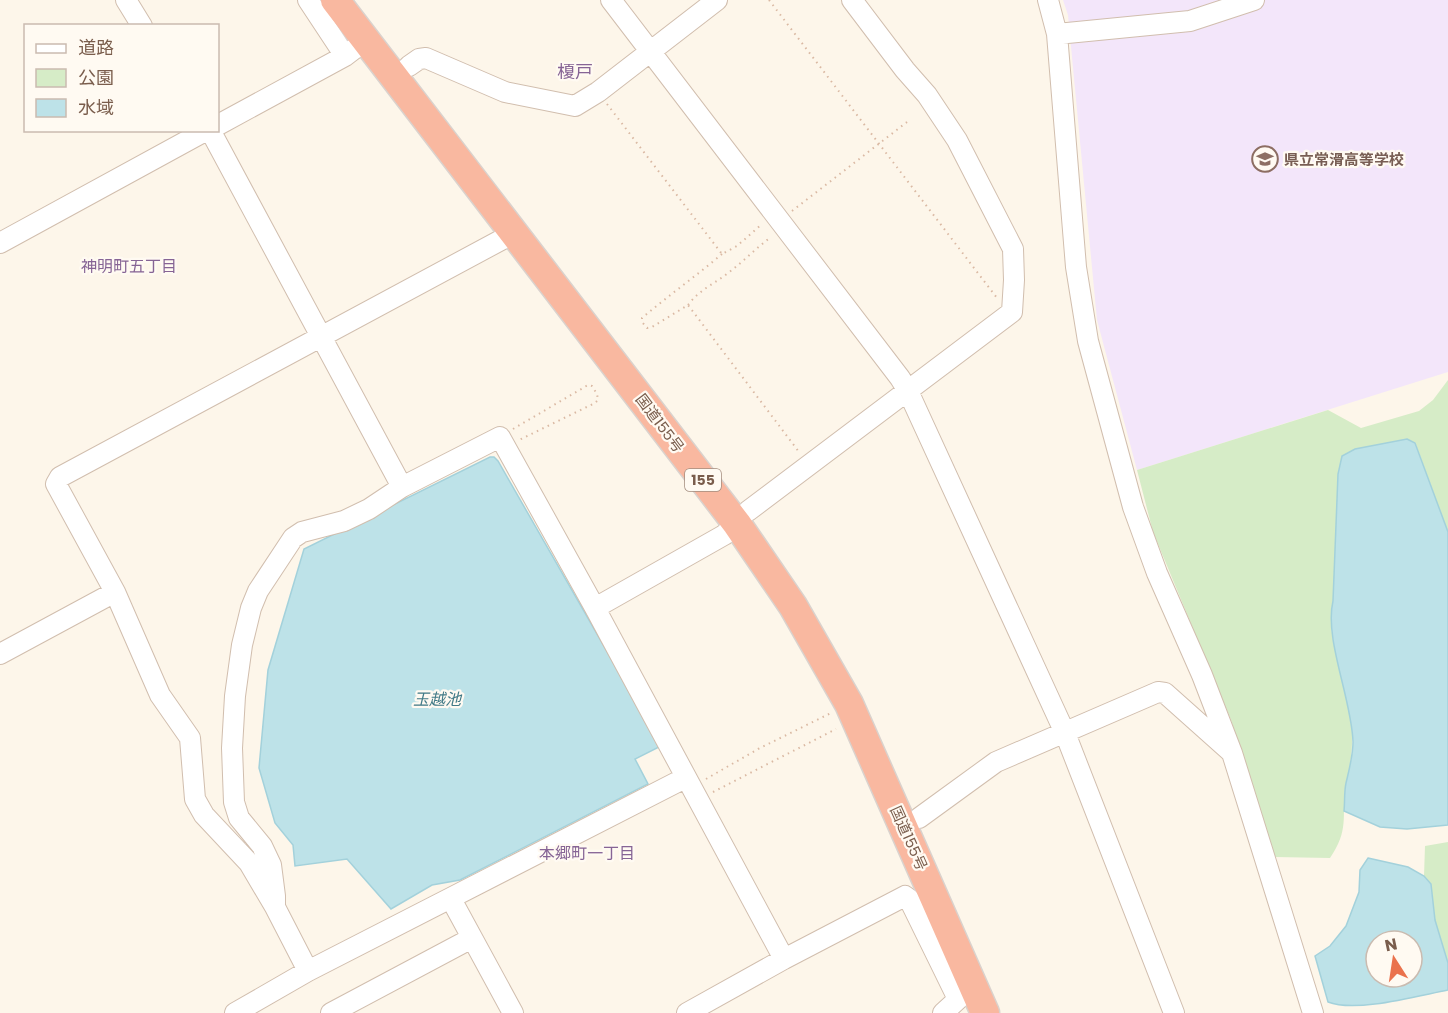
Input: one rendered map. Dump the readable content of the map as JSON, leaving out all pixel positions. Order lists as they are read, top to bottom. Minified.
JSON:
{"streets":{"highway":["国道155号","155"]},"districts":["榎戸","神明町五丁目","本郷町一丁目"],"water":["玉越池"],"places":{"school or university":["県立常滑高等学校"]},"legend":["道路","公園","水域"],"north":"top"}
